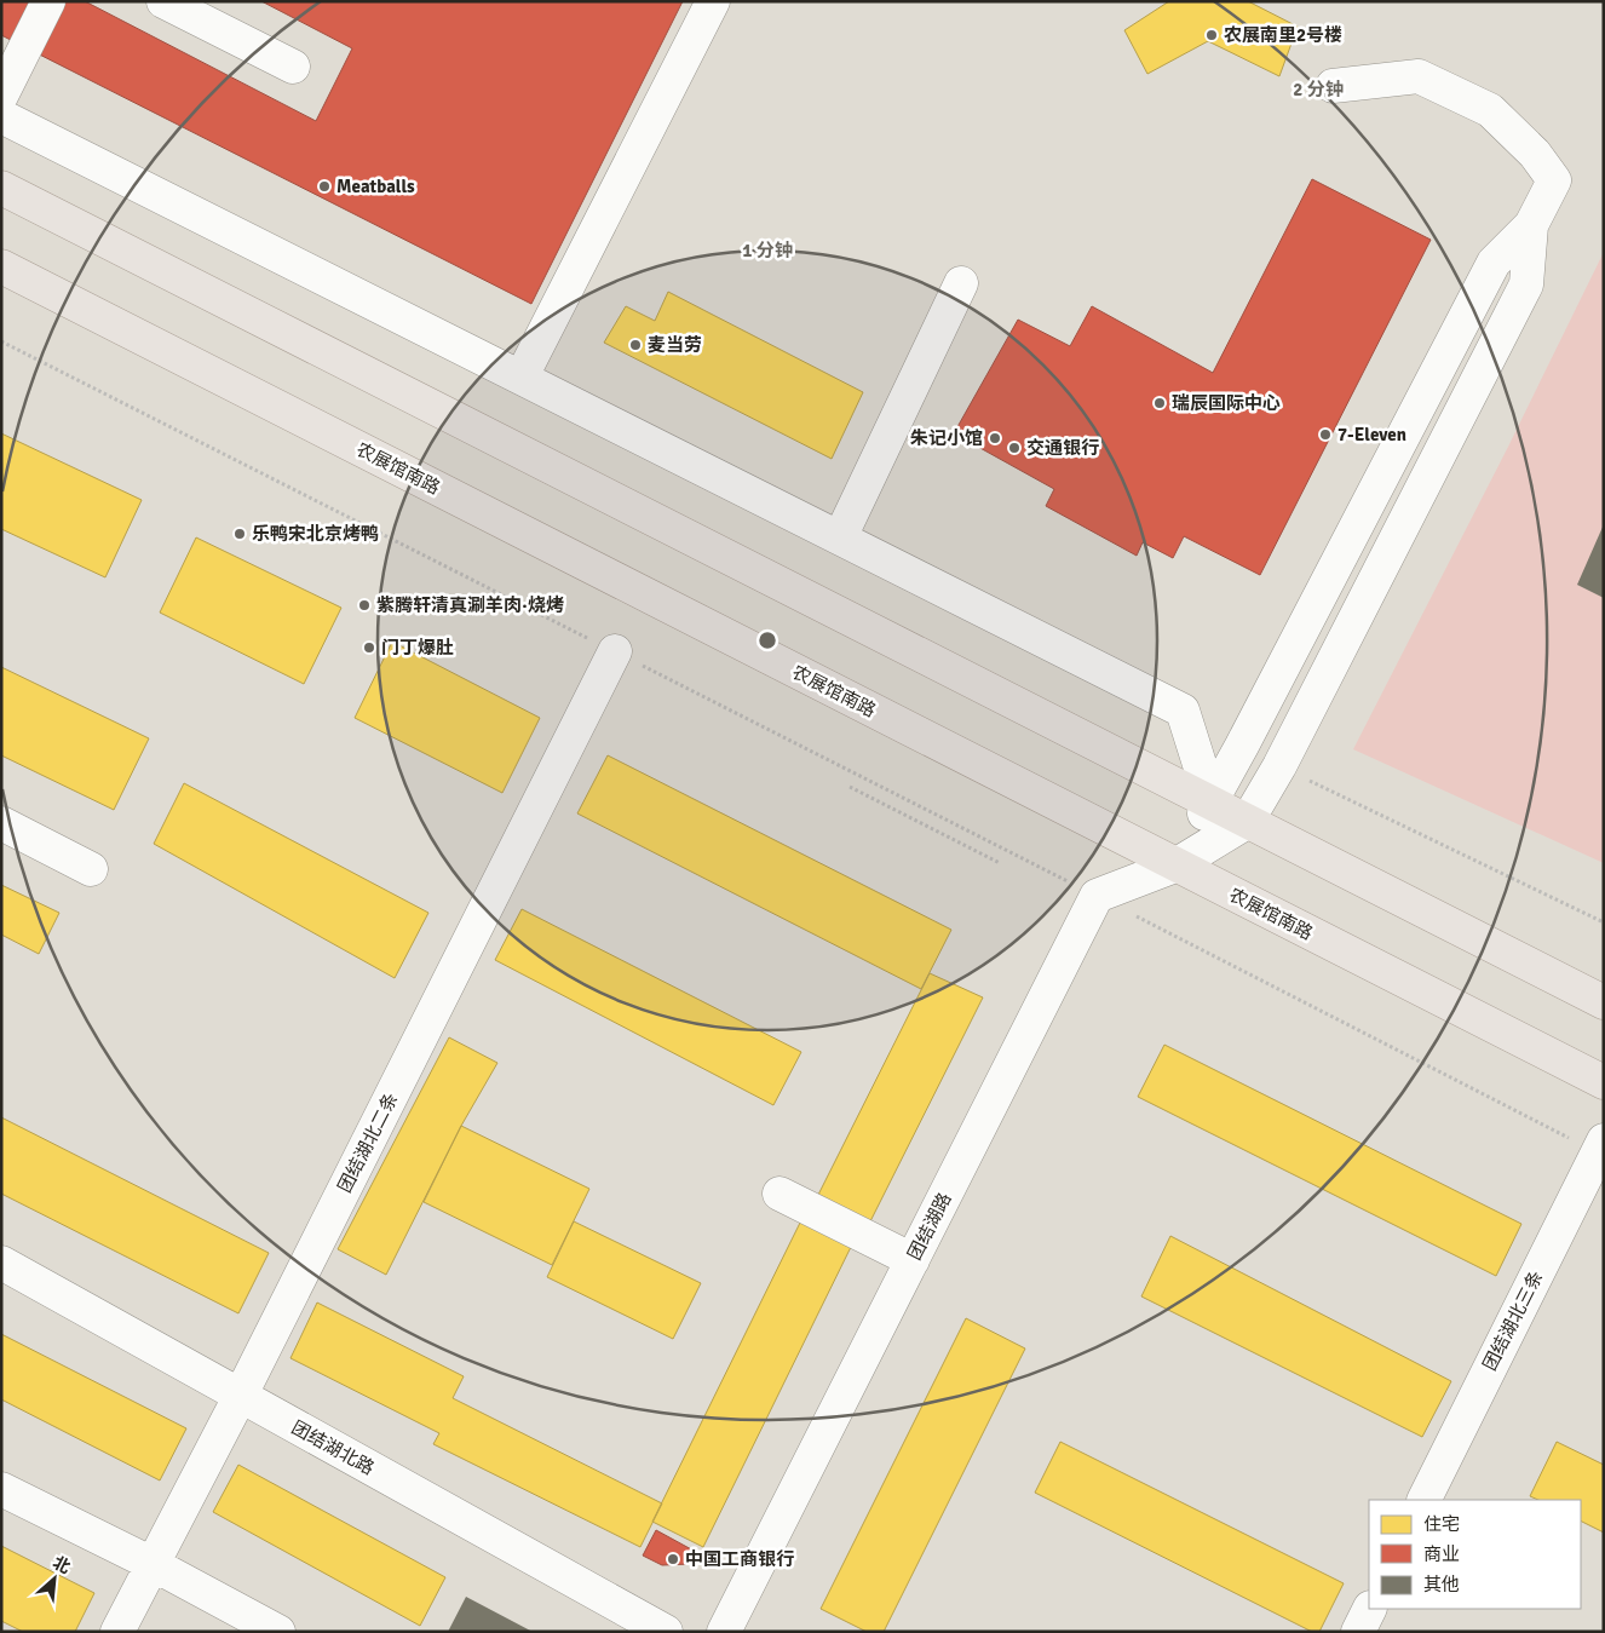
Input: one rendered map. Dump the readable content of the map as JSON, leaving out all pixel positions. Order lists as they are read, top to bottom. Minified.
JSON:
{"streets":{"main road":["农展馆南路"],"street":["团结湖北二条","团结湖路","团结湖北三条","团结湖北路"]},"crossings":[["团结湖北二条","团结湖北路"]],"places":["农展南里2号楼","Meatballs","麦当劳","瑞辰国际中心","7-Eleven","朱记小馆","交通银行","乐鸭宋北京烤鸭","紫腾轩清真涮羊肉·烧烤","门丁爆肚","中国工商银行"],"legend":["住宅","商业","其他"],"north":"top right","rings":["2 分钟","1 分钟"]}
